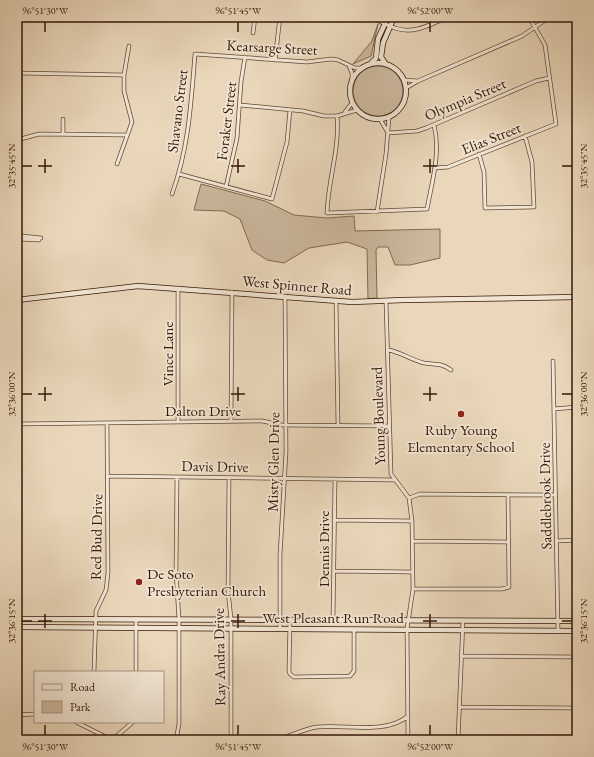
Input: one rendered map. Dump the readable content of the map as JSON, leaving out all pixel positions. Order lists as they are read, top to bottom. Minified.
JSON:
{"streets":{"main road":["West Spinner Road","West Pleasant Run Road"],"street":["Kearsarge Street","Olympia Street","Shavano Street","Foraker Street","Elias Street","Vince Lane","Dalton Drive","Young Boulevard","Misty Glen Drive","Davis Drive","Saddlebrook Drive","Red Bud Drive","Dennis Drive","Ray Andra Drive"]},"crossings":[["Kearsarge Street","Shavano Street"],["Kearsarge Street","Foraker Street"],["Olympia Street","Elias Street"],["West Spinner Road","Vince Lane"],["West Spinner Road","Young Boulevard"],["West Spinner Road","Misty Glen Drive"],["Vince Lane","Dalton Drive"],["Dalton Drive","Young Boulevard"],["Dalton Drive","Misty Glen Drive"],["Dalton Drive","Red Bud Drive"],["Young Boulevard","Davis Drive"],["Misty Glen Drive","Davis Drive"],["Misty Glen Drive","West Pleasant Run Road"],["Davis Drive","Red Bud Drive"],["Davis Drive","Dennis Drive"],["Davis Drive","Ray Andra Drive"],["Saddlebrook Drive","West Pleasant Run Road"],["Red Bud Drive","West Pleasant Run Road"],["Dennis Drive","West Pleasant Run Road"],["West Pleasant Run Road","Ray Andra Drive"]],"places":["Ruby Young Elementary School","De Soto Presbyterian Church"],"legend":["Road","Park"],"coordinates":["96°51'30\"W","96°51'45\"W","96°52'00\"W","32°35'45\"N","32°36'00\"N","32°36'15\"N"]}
